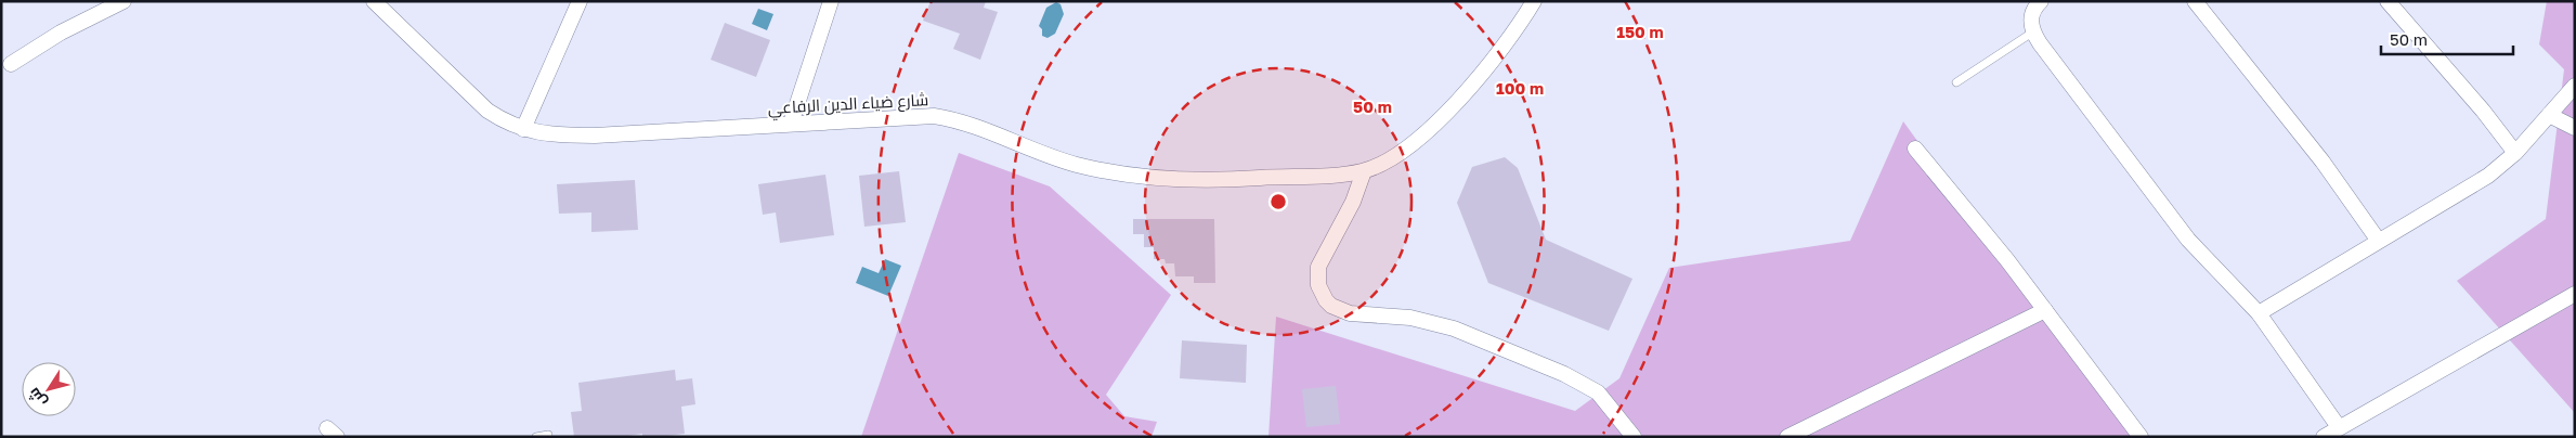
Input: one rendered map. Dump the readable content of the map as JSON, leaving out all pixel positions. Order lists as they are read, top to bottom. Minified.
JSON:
{"streets":{"street":["شارع ضياء الدين الرفاعي"]},"scale_bar":"50 m","north":"bottom left","rings":["150 m","100 m","50 m"]}
